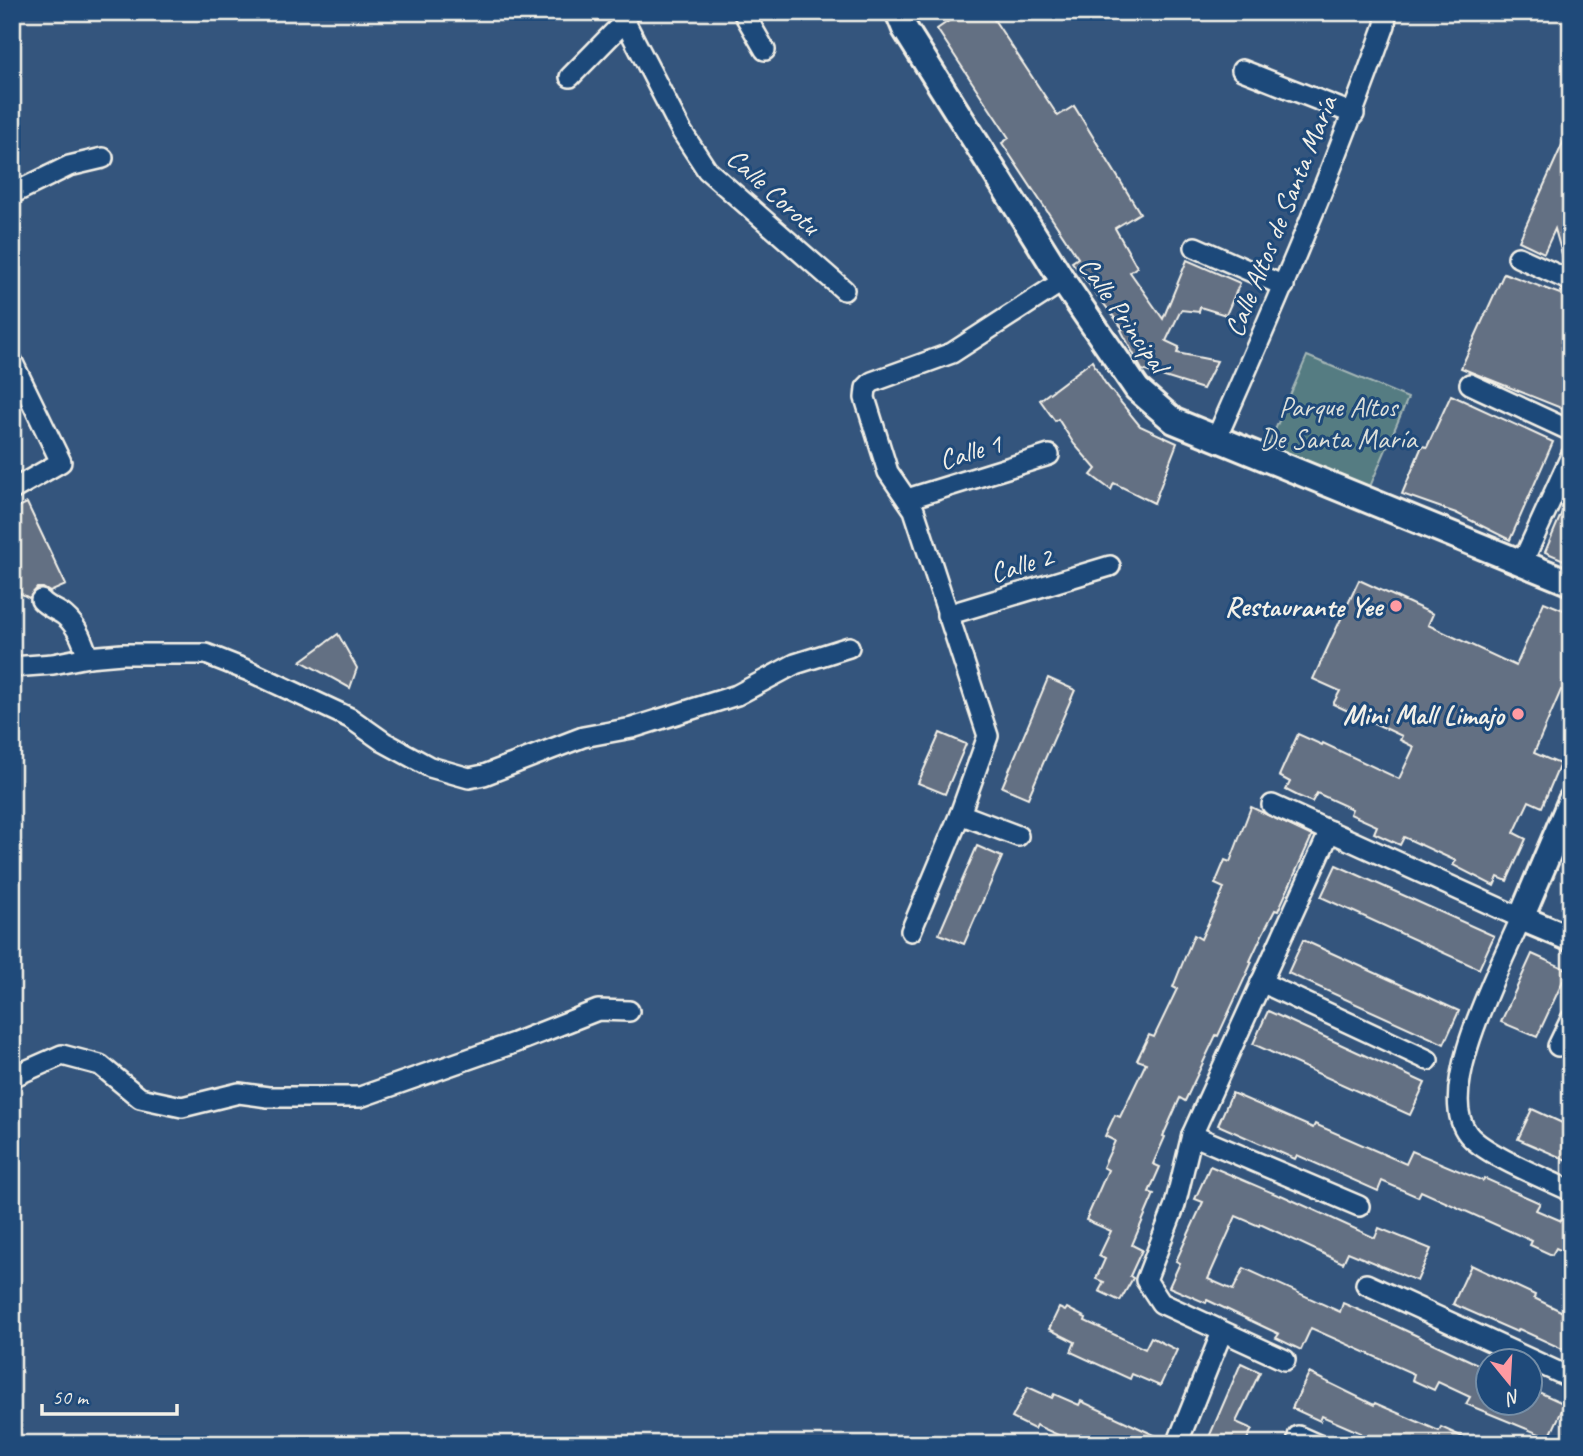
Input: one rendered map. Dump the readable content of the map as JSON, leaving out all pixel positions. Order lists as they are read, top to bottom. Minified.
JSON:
{"streets":{"street":["Calle Corotu","Calle Altos de Santa María","Calle Principal","Calle 1","Calle 2"]},"crossings":[["Calle Altos de Santa María","Calle Principal"]],"parks":["Parque Altos De Santa María"],"places":["Restaurante Yee","Mini Mall Limajo"],"scale_bar":"50 m","north":"bottom"}
